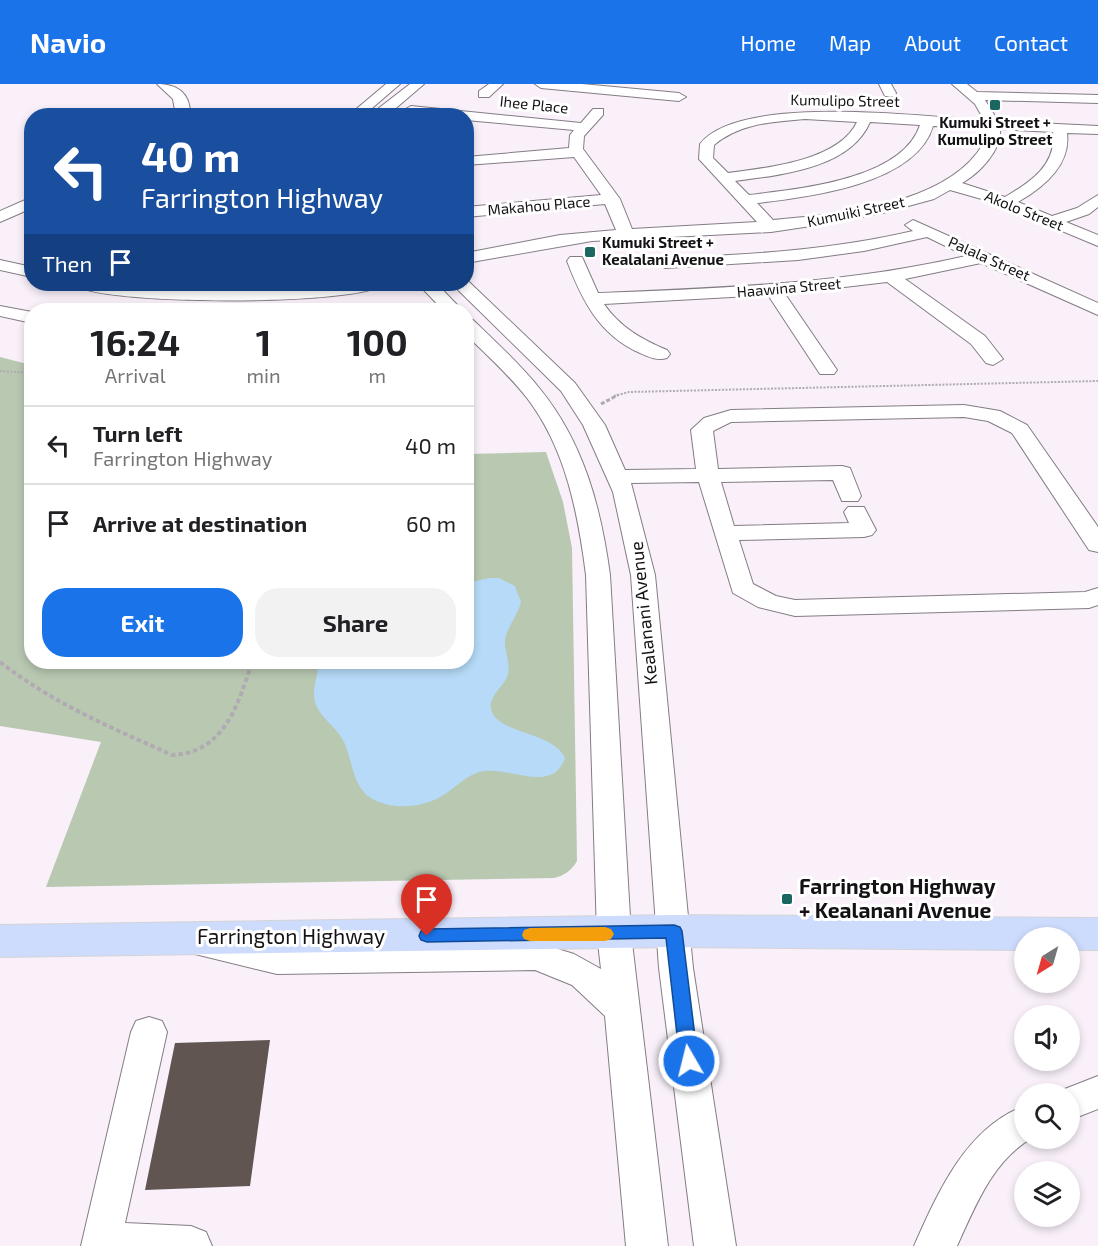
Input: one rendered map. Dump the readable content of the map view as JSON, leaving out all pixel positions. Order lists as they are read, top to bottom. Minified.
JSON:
{"streets":{"main road":["Farrington Highway"],"street":["Kumulipo Street","Ihee Place","Makahou Place","Akolo Street","Kumuiki Street","Palala Street","Haawina Street","Kealanani Avenue"]},"crossings":[["Kumulipo Street","Kumuiki Street"],["Akolo Street","Kumuiki Street"],["Kumuiki Street","Palala Street"],["Palala Street","Haawina Street"],["Kealanani Avenue","Farrington Highway"]],"places":{"transit":["Kumuki Street + Kumulipo Street","Kumuki Street + Kealalani Avenue","Farrington Highway + Kealanani Avenue"]},"north":"bottom left","page":{"header":"Navio","nav":["Home","Map","About","Contact"],"turn":["40 m","Farrington Highway"],"then":"Then","eta":["16:24","Arrival","1","min","100","m"],"list":[{"name":"Turn left","note":"Farrington Highway","value":"40 m"},{"name":"Arrive at destination","value":"60 m"}],"buttons":["Exit","Share"]}}
